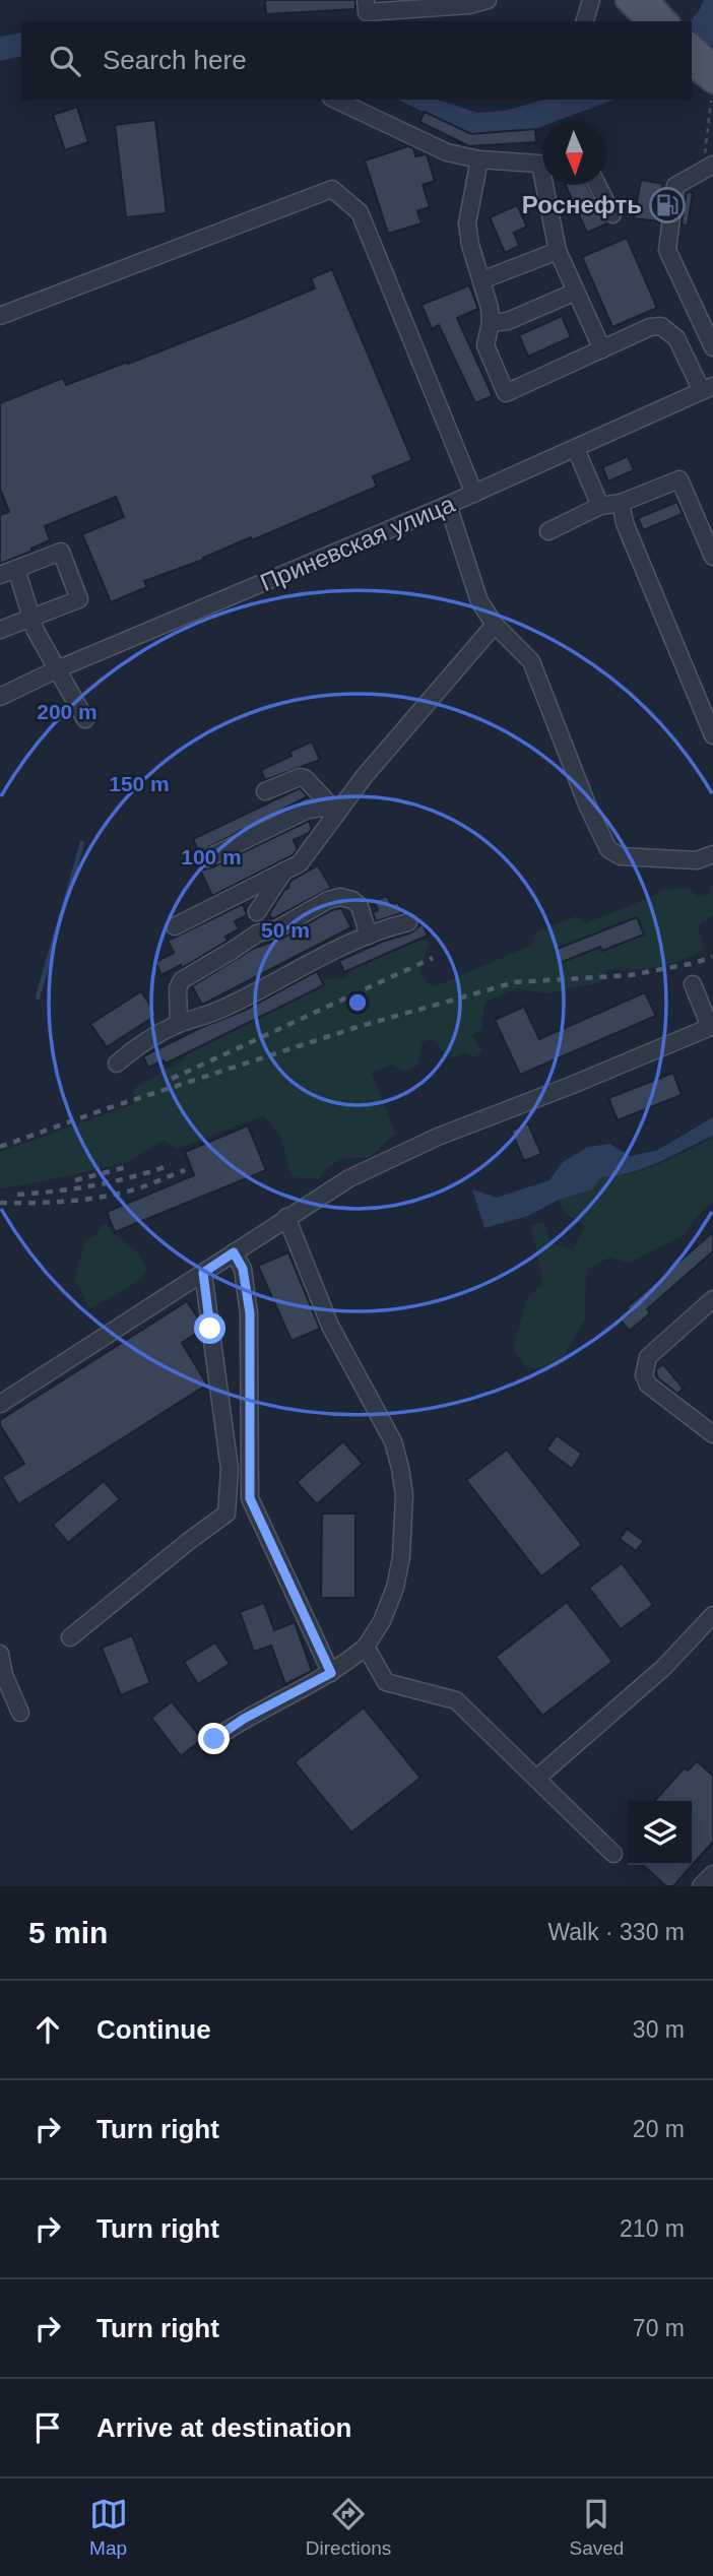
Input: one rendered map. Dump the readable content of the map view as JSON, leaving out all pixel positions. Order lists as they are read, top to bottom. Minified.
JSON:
{"streets":{"street":["Приневская улица"]},"places":{"fuel station":["Роснефть"]},"north":"bottom","page":{"search":"Search here","heading":["5 min","Walk · 330 m"],"list":[["Continue","30 m"],["Turn right","20 m"],["Turn right","210 m"],["Turn right","70 m"],"Arrive at destination"],"nav":["Map","Directions","Saved"]},"rings":["200 m","150 m","100 m","50 m"]}
